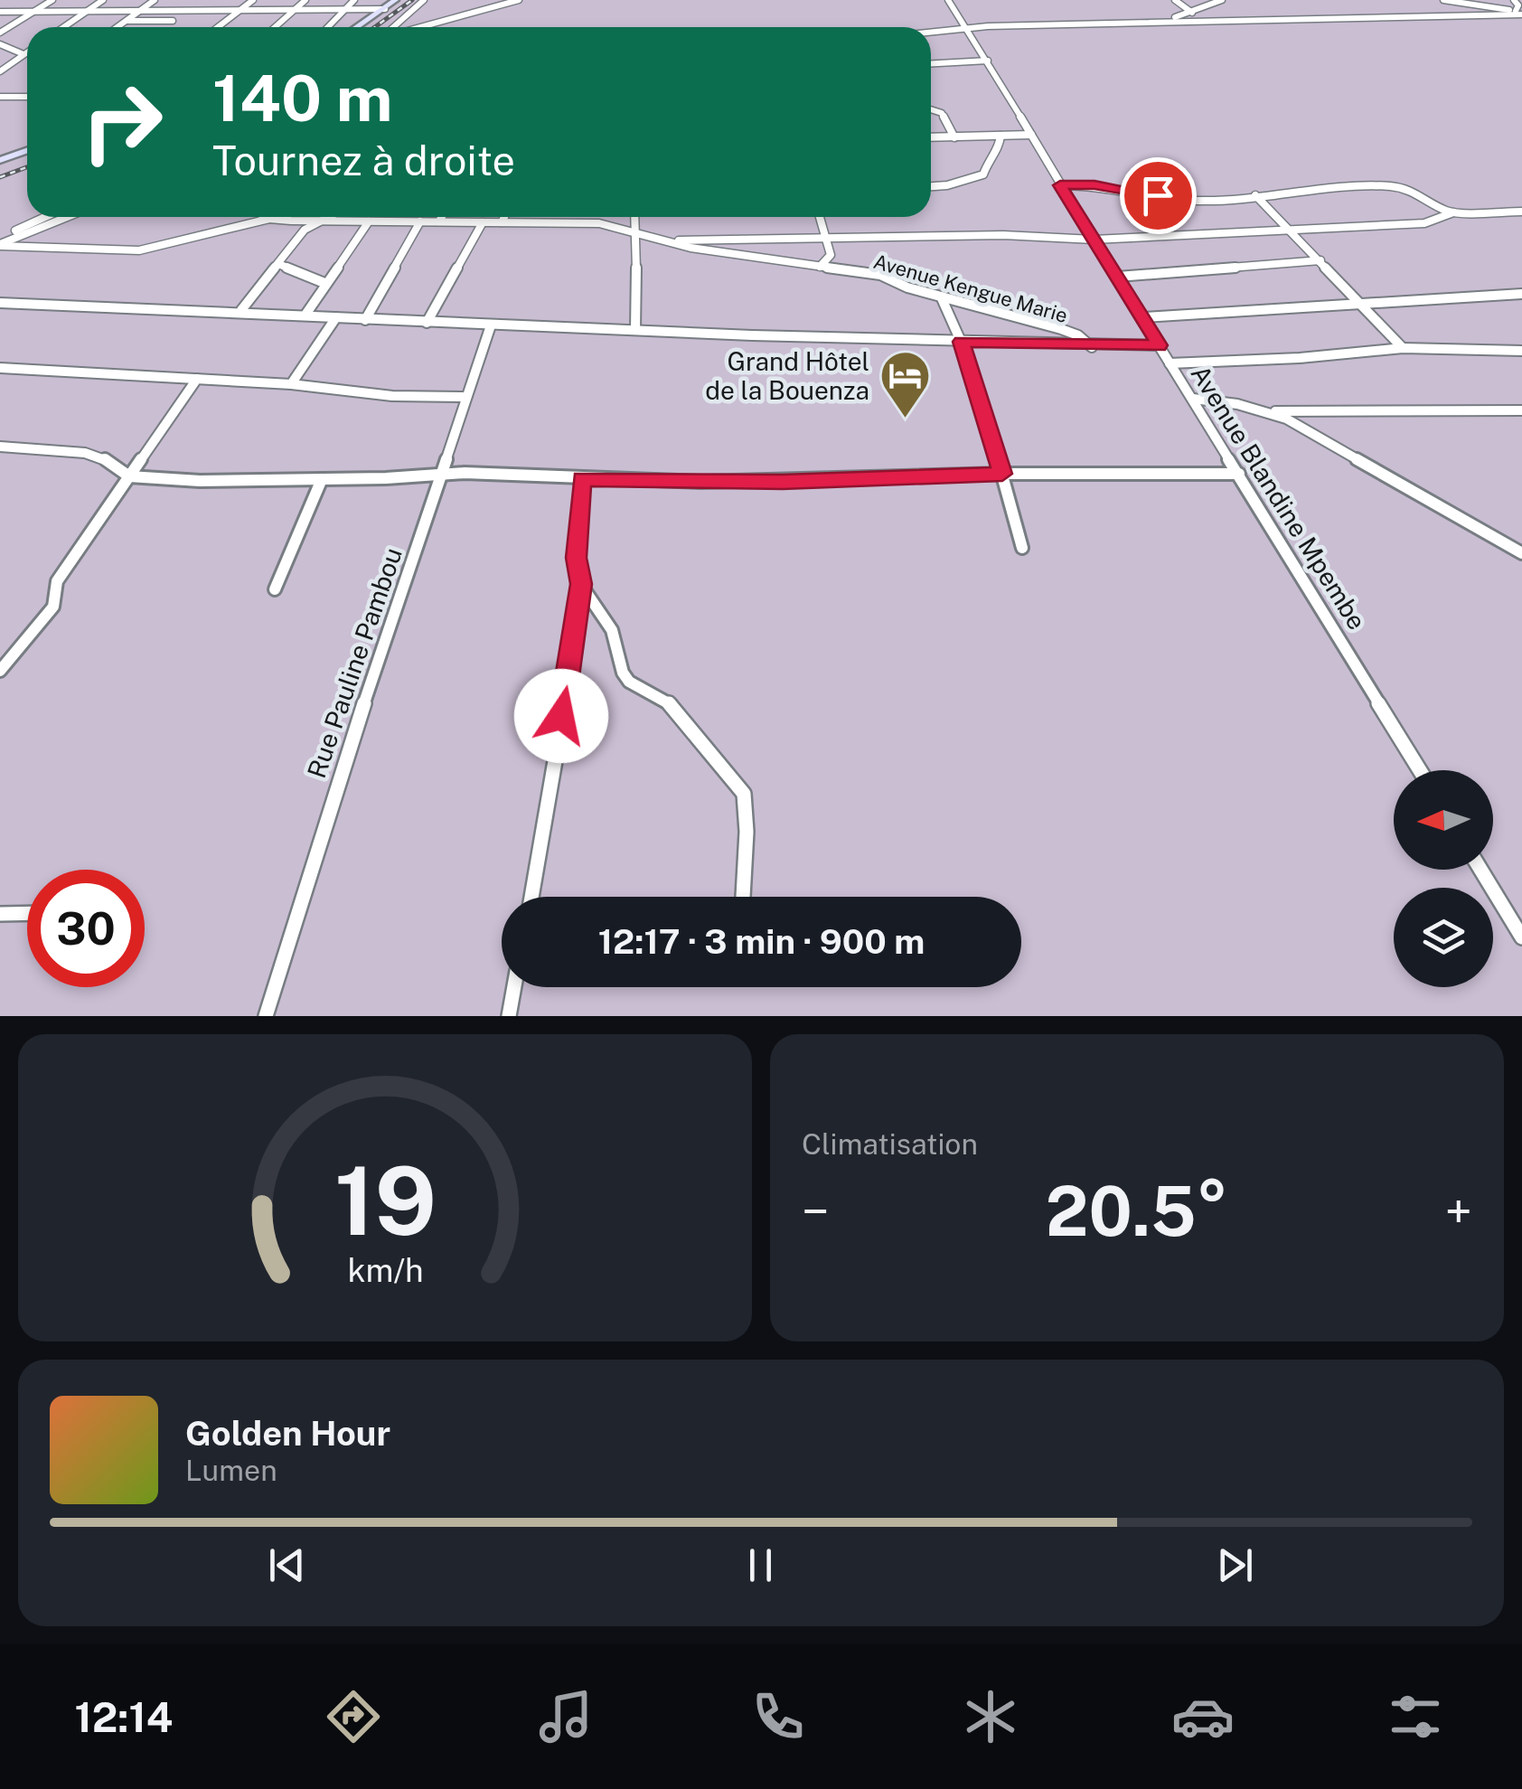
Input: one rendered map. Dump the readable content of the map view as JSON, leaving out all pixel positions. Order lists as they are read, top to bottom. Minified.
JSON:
{"streets":{"street":["Avenue Kengue Marie","Avenue Blandine Mpembe","Rue Pauline Pambou"]},"places":{"hotel":["Grand Hôtel de la Bouenza"]},"north":"left","page":{"turn":["140 m","Tournez à droite"],"limit":"30","trip":"12:17 · 3 min · 900 m","tile":"Climatisation","heat":["−","20.5°","+"],"song":["Golden Hour","Lumen"],"tabs":"12:14","gauge":["19","km/h"]}}
